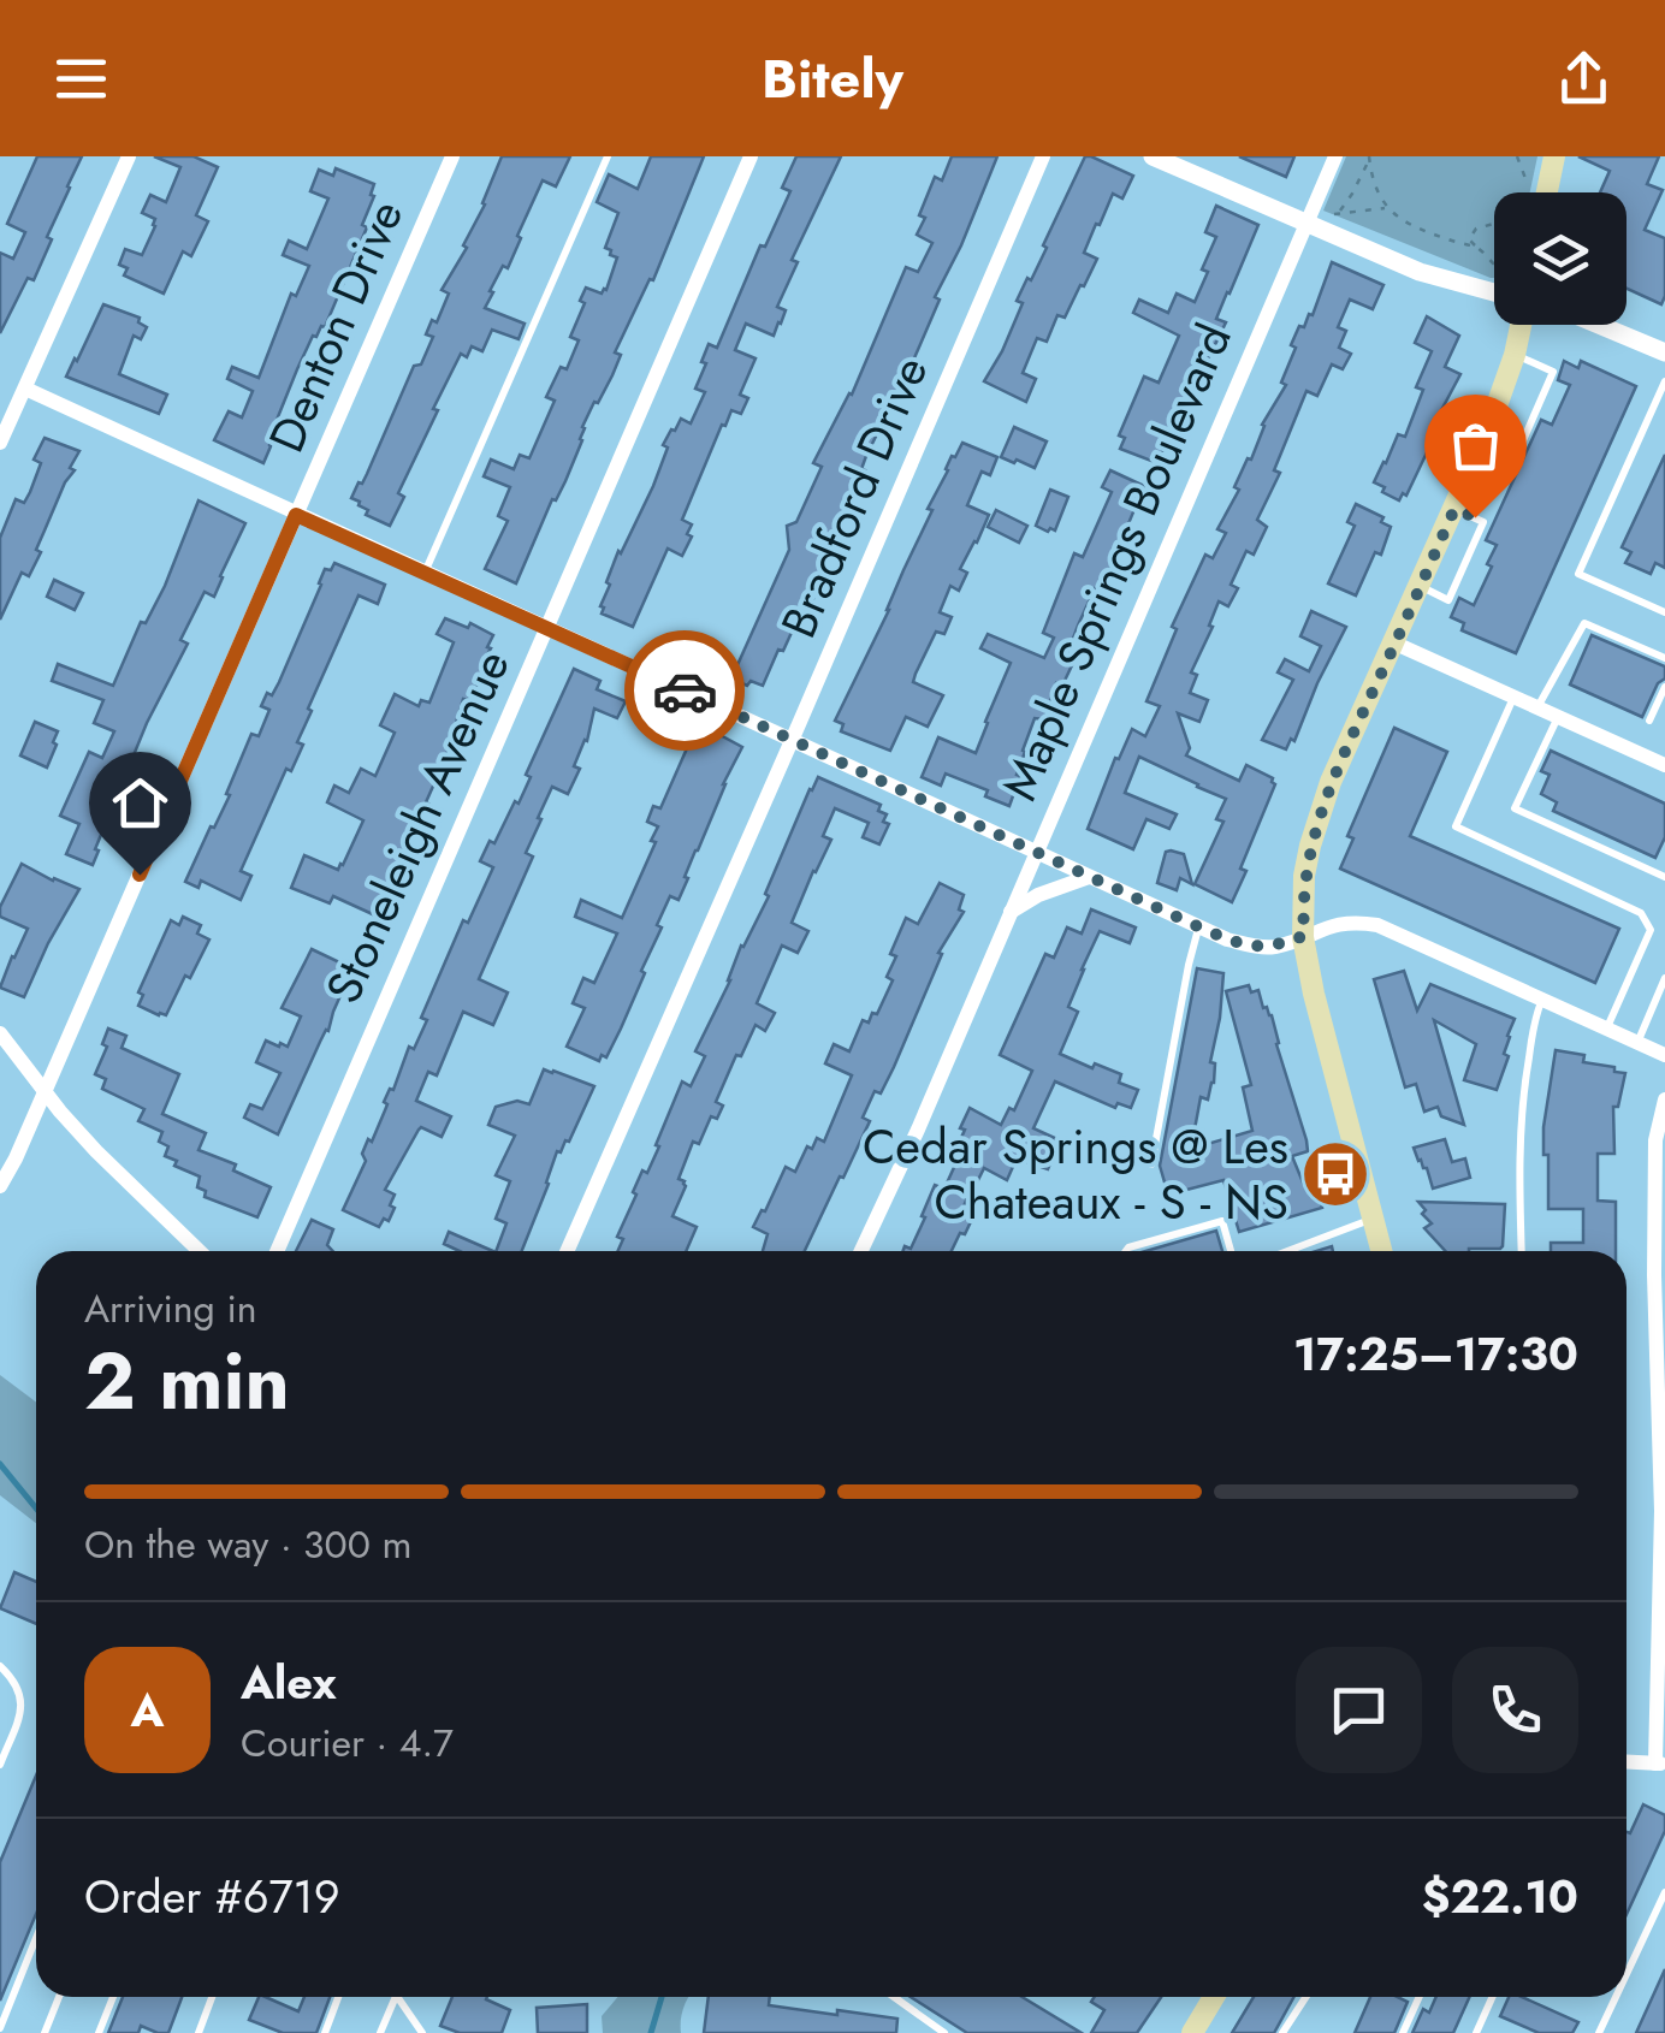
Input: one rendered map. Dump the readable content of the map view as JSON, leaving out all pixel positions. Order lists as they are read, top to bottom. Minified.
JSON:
{"streets":{"street":["Denton Drive","Bradford Drive","Maple Springs Boulevard","Stoneleigh Avenue"]},"places":{"bus stop":["Cedar Springs @ Les Chateaux - S - NS"]},"page":{"header":"Bitely","heading":["2 min","Arriving in","17:25–17:30"],"panel":["Alex","Courier · 4.7","Order #6719","$22.10"],"bar":"On the way · 300 m","round":"A"}}
